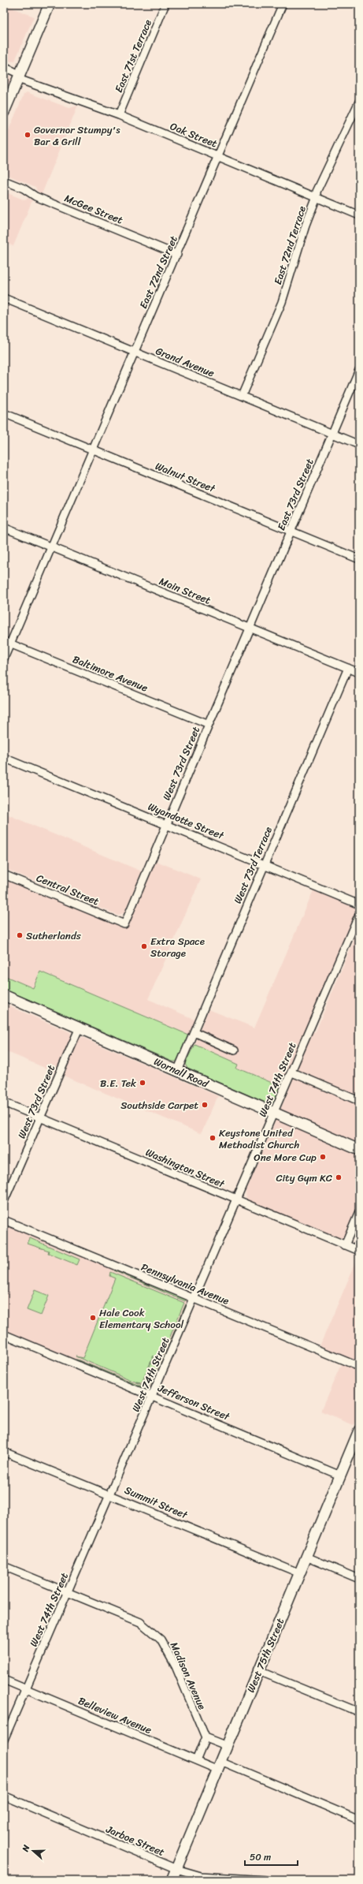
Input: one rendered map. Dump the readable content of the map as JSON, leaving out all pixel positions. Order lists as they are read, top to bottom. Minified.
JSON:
{"streets":{"main road":["Wornall Road","West 75th Street"],"street":["East 71st Terrace","Oak Street","McGee Street","East 72nd Terrace","East 72nd Street","Grand Avenue","Walnut Street","East 73rd Street","Main Street","Baltimore Avenue","West 73rd Street","Wyandotte Street","West 73rd Terrace","Central Street","West 74th Street","Washington Street","Pennsylvania Avenue","Jefferson Street","Summit Street","Madison Avenue","Belleview Avenue","Jarboe Street"]},"crossings":[["East 71st Terrace","Oak Street"],["Oak Street","East 72nd Terrace"],["Oak Street","East 72nd Street"],["McGee Street","East 72nd Street"],["East 72nd Terrace","Grand Avenue"],["East 72nd Street","Grand Avenue"],["East 72nd Street","Walnut Street"],["East 72nd Street","Main Street"],["East 72nd Street","Baltimore Avenue"],["Grand Avenue","East 73rd Street"],["Walnut Street","East 73rd Street"],["East 73rd Street","Main Street"],["East 73rd Street","West 73rd Street"],["Main Street","West 73rd Street"],["Main Street","West 73rd Terrace"],["Baltimore Avenue","West 73rd Street"],["West 73rd Street","Wyandotte Street"],["West 73rd Street","Central Street"],["West 73rd Street","Wornall Road"],["West 73rd Street","Washington Street"],["Wyandotte Street","West 73rd Terrace"],["West 73rd Terrace","Wornall Road"],["Wornall Road","West 74th Street"],["West 74th Street","Washington Street"],["West 74th Street","Pennsylvania Avenue"],["West 74th Street","Jefferson Street"],["West 74th Street","Summit Street"],["West 74th Street","Madison Avenue"],["West 74th Street","Belleview Avenue"],["Jefferson Street","West 75th Street"],["Summit Street","West 75th Street"],["West 75th Street","Belleview Avenue"],["West 75th Street","Jarboe Street"]],"places":["Governor Stumpy's Bar & Grill","Sutherlands","Extra Space Storage","B.E. Tek","Southside Carpet","Keystone United Methodist Church","One More Cup","City Gym KC","Hale Cook Elementary School"],"scale_bar":"50 m","north":"left"}
